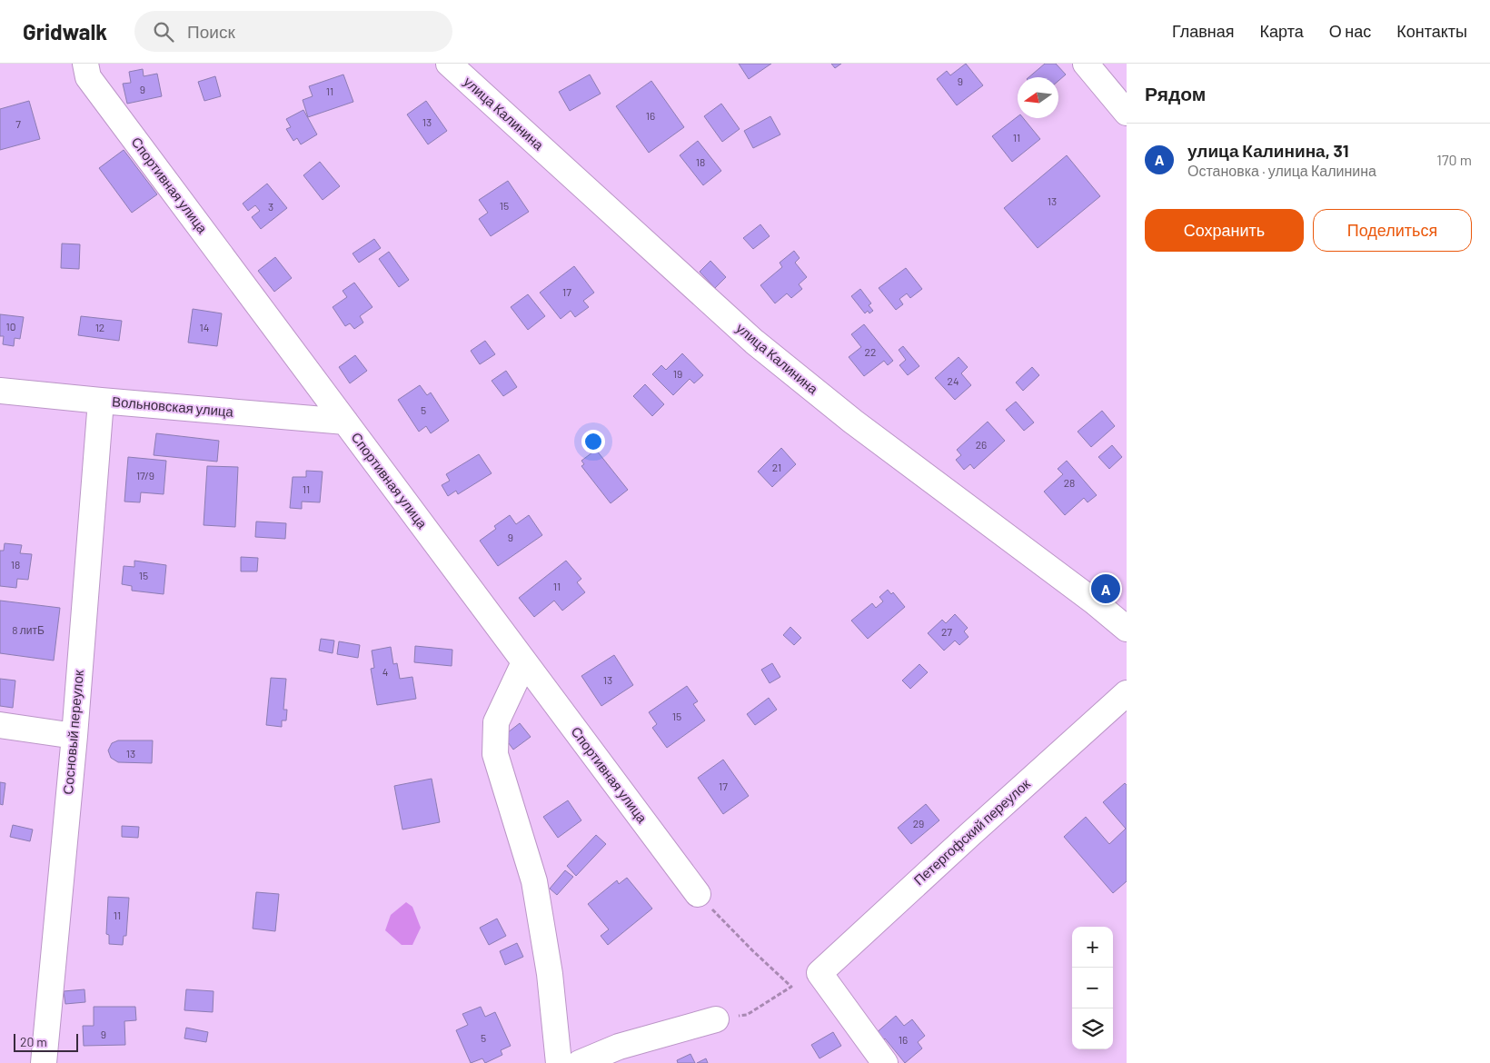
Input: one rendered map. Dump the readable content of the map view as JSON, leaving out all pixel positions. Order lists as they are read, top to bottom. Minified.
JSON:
{"streets":{"street":["улица Калинина","Спортивная улица","Вольновская улица","Сосновый переулок","Петергофский переулок"]},"crossings":[["Спортивная улица","Вольновская улица"],["Вольновская улица","Сосновый переулок"]],"house_numbers":["9","9","11","16","13","7","11","18","13","15","3","17","10","12","14","22","19","24","5","26","21","17/9","28","11","9","18","15","11","8 литБ","27","4","13","15","13","17","29","11","9","5","16"],"scale_bar":"20 m","north":"left","page":{"header":"Gridwalk","search":"Поиск","nav":["Главная","Карта","О нас","Контакты"],"heading":"Рядом","list":[{"mark":"A","name":"улица Калинина, 31","note":"Остановка · улица Калинина","value":"170 m"}],"buttons":["Сохранить","Поделиться"],"pins":"A","map_buttons":["+","−"],"scale":"20 m"}}
